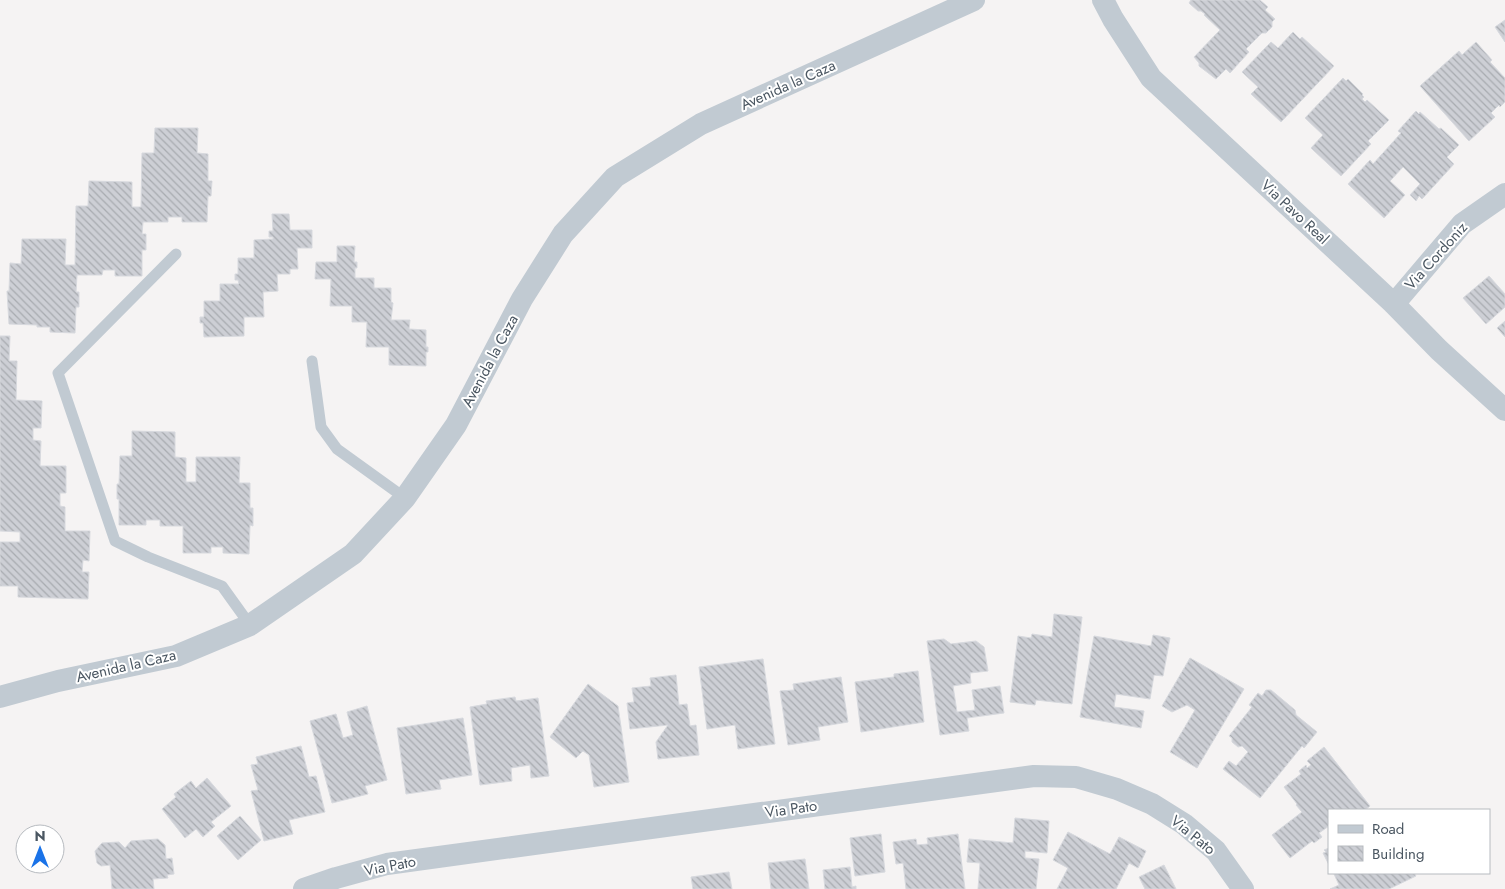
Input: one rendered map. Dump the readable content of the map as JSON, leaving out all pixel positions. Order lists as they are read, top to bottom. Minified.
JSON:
{"streets":{"street":["Avenida la Caza","Via Pavo Real","Via Cordoniz","Via Pato"]},"crossings":[["Via Pavo Real","Via Cordoniz"]],"legend":["Road","Building"],"north":"top"}
